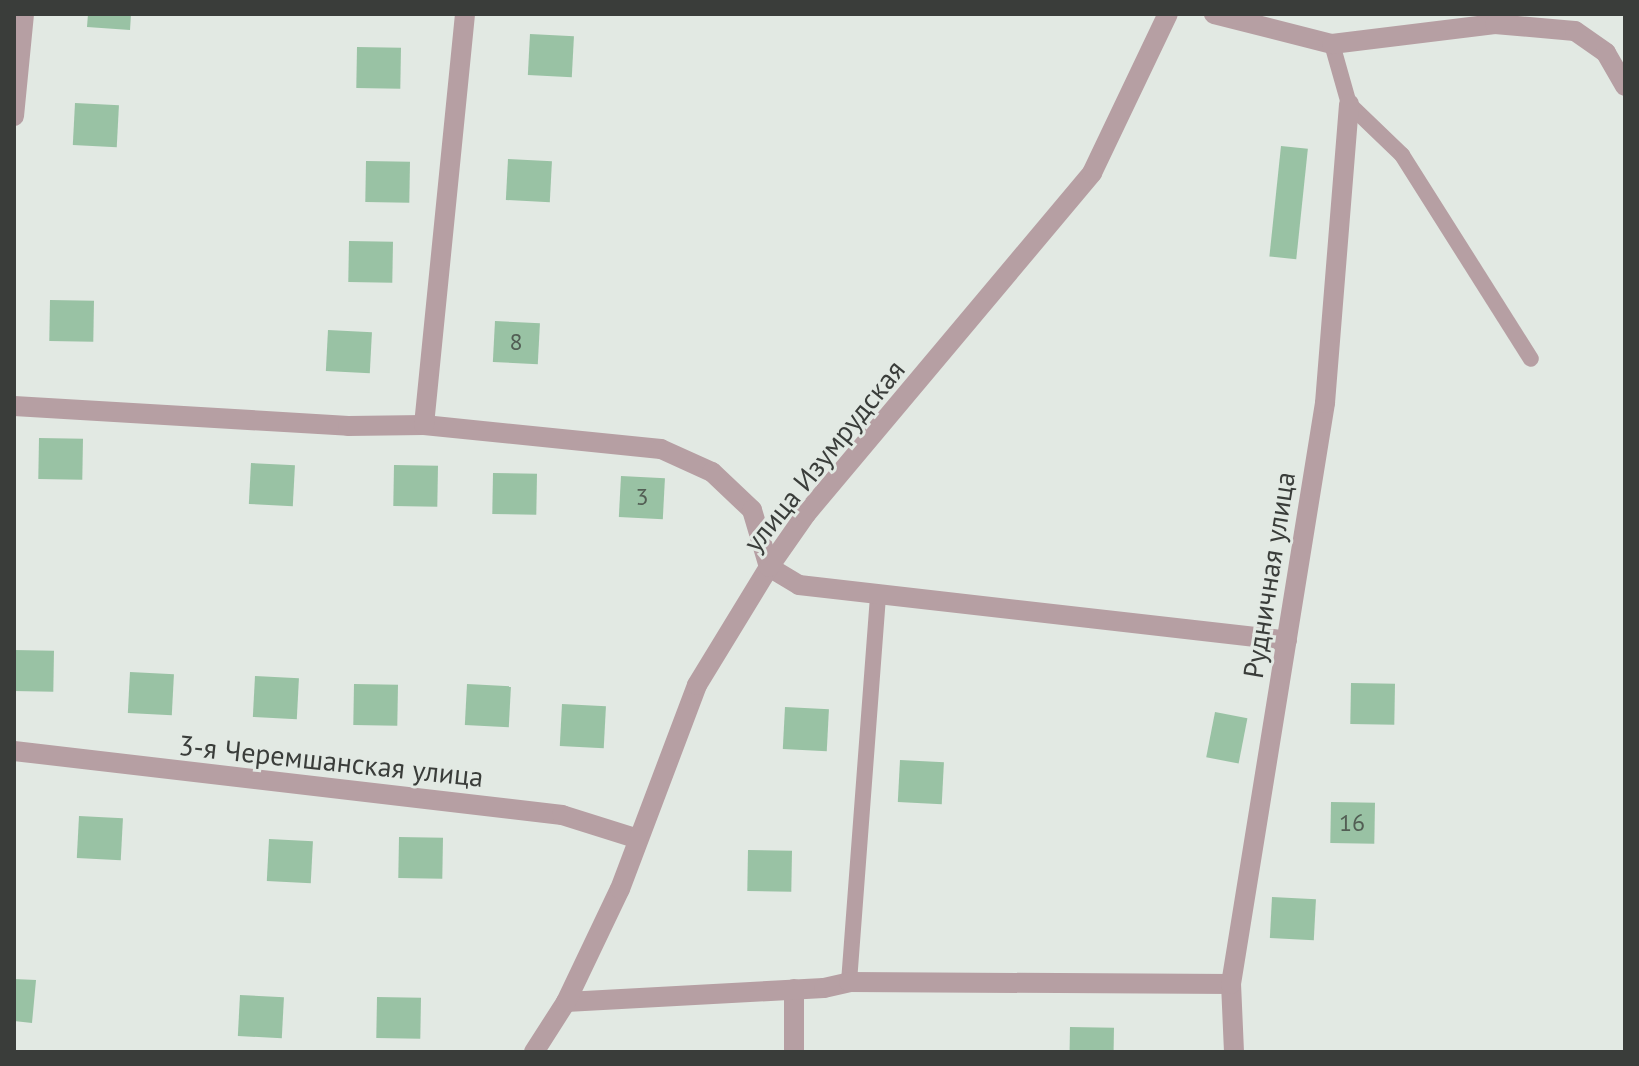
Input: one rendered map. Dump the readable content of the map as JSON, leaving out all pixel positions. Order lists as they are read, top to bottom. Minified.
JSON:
{"streets":{"street":["улица Изумрудская","Рудничная улица","3-я Черемшанская улица"]},"crossings":[["улица Изумрудская","3-я Черемшанская улица"]],"house_numbers":["8","3","16"]}
